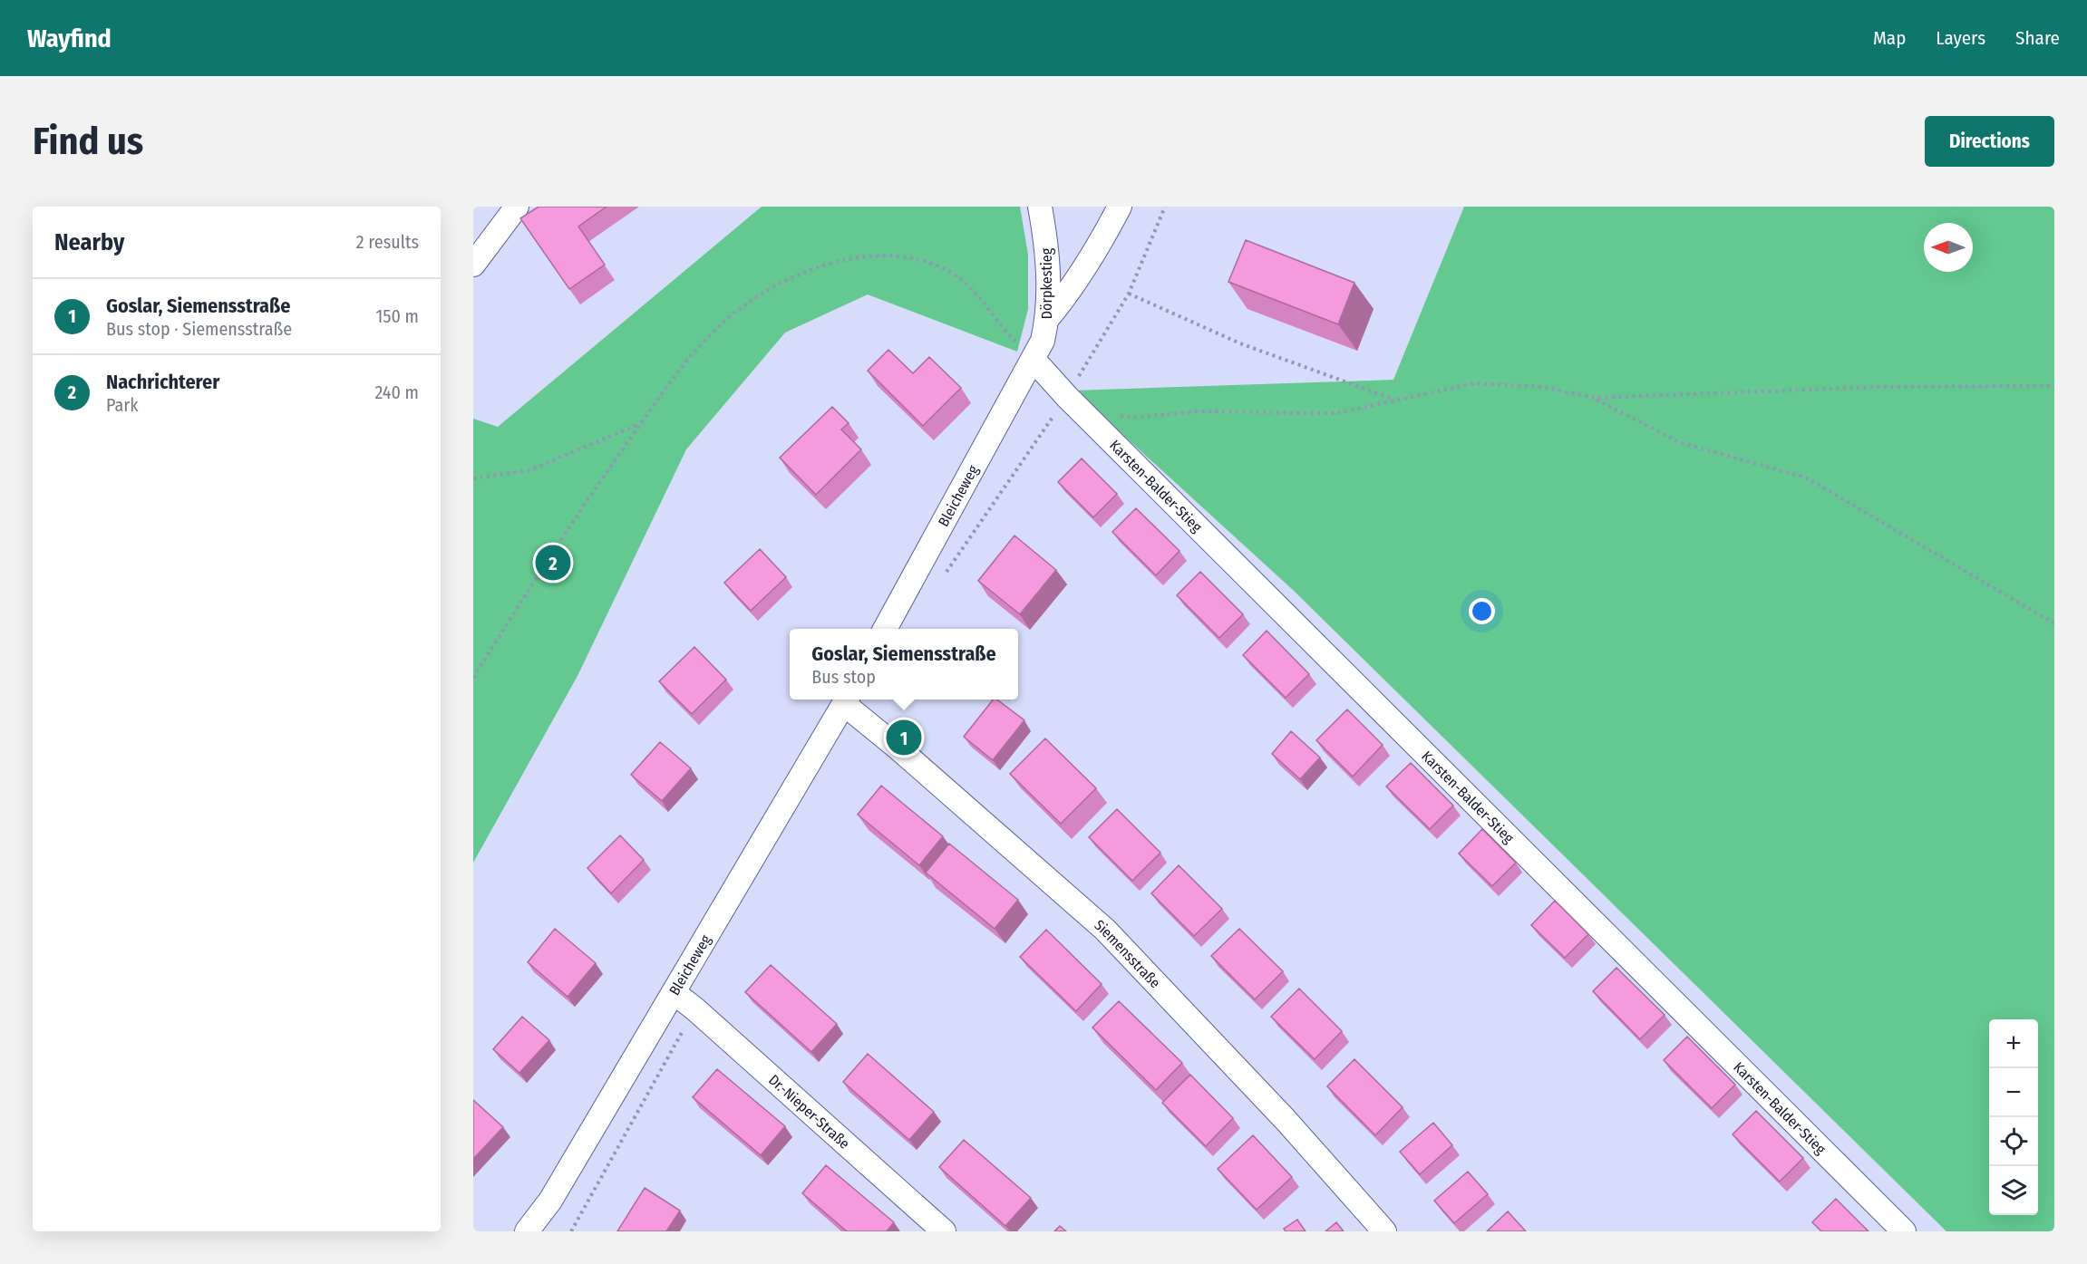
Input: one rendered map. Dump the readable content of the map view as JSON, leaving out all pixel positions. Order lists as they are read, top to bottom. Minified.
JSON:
{"streets":{"street":["Dörpkestieg","Karsten-Balder-Stieg","Bleicheweg","Siemensstraße","Dr.-Nieper-Straße"]},"crossings":[["Dörpkestieg","Karsten-Balder-Stieg"],["Dörpkestieg","Bleicheweg"],["Karsten-Balder-Stieg","Bleicheweg"],["Bleicheweg","Siemensstraße"],["Bleicheweg","Dr.-Nieper-Straße"]],"north":"left","page":{"header":"Wayfind","nav":["Map","Layers","Share"],"buttons":"Directions","title":"Find us","heading":["Nearby","2 results"],"list":[{"mark":"1","name":"Goslar, Siemensstraße","note":"Bus stop · Siemensstraße","value":"150 m"},{"mark":"2","name":"Nachrichterer","note":"Park","value":"240 m"}],"pins":["2","1"],"popup":["Goslar, Siemensstraße","Bus stop"],"map_buttons":["+","−"]}}
